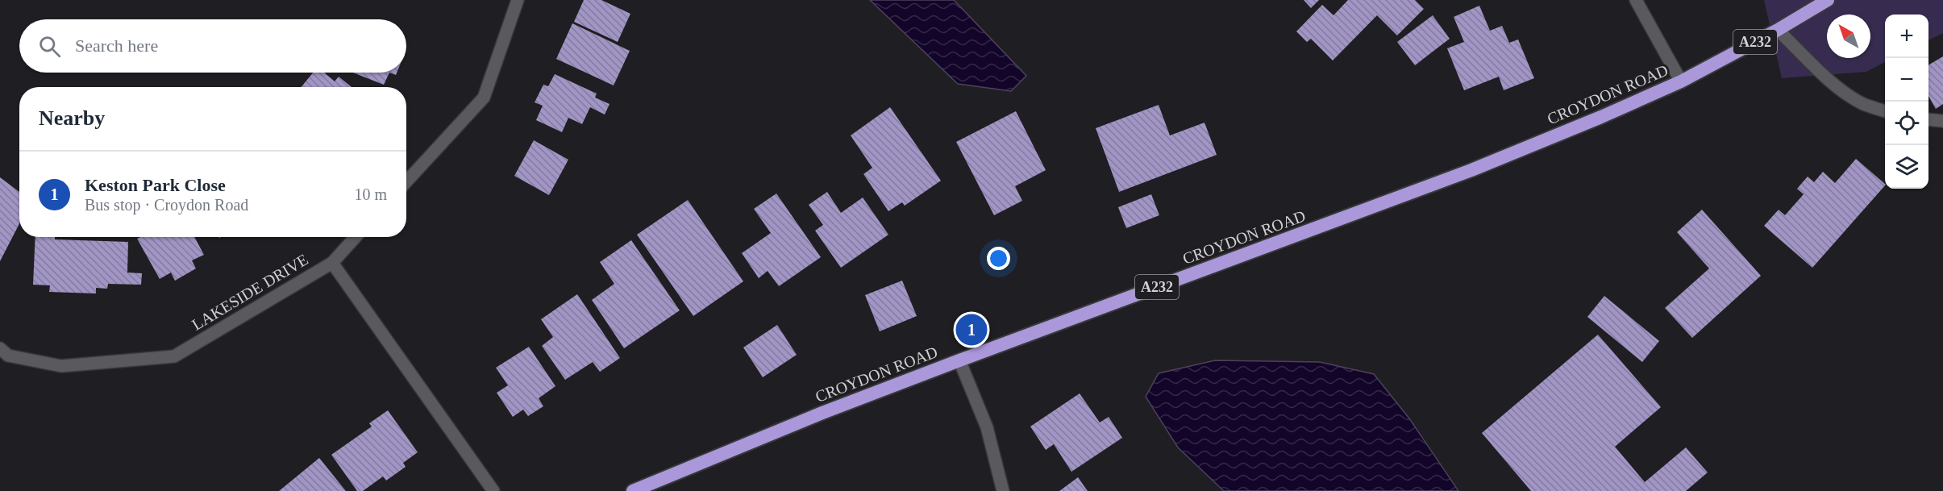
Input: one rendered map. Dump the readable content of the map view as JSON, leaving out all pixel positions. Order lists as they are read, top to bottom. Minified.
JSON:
{"streets":{"highway":["A232","CROYDON ROAD"],"street":["LAKESIDE DRIVE"]},"north":"top left","page":{"map_buttons":["+","−"],"search":"Search here","heading":"Nearby","list":[{"mark":"1","name":"Keston Park Close","note":"Bus stop · Croydon Road","value":"10 m"}],"pins":"1"}}
